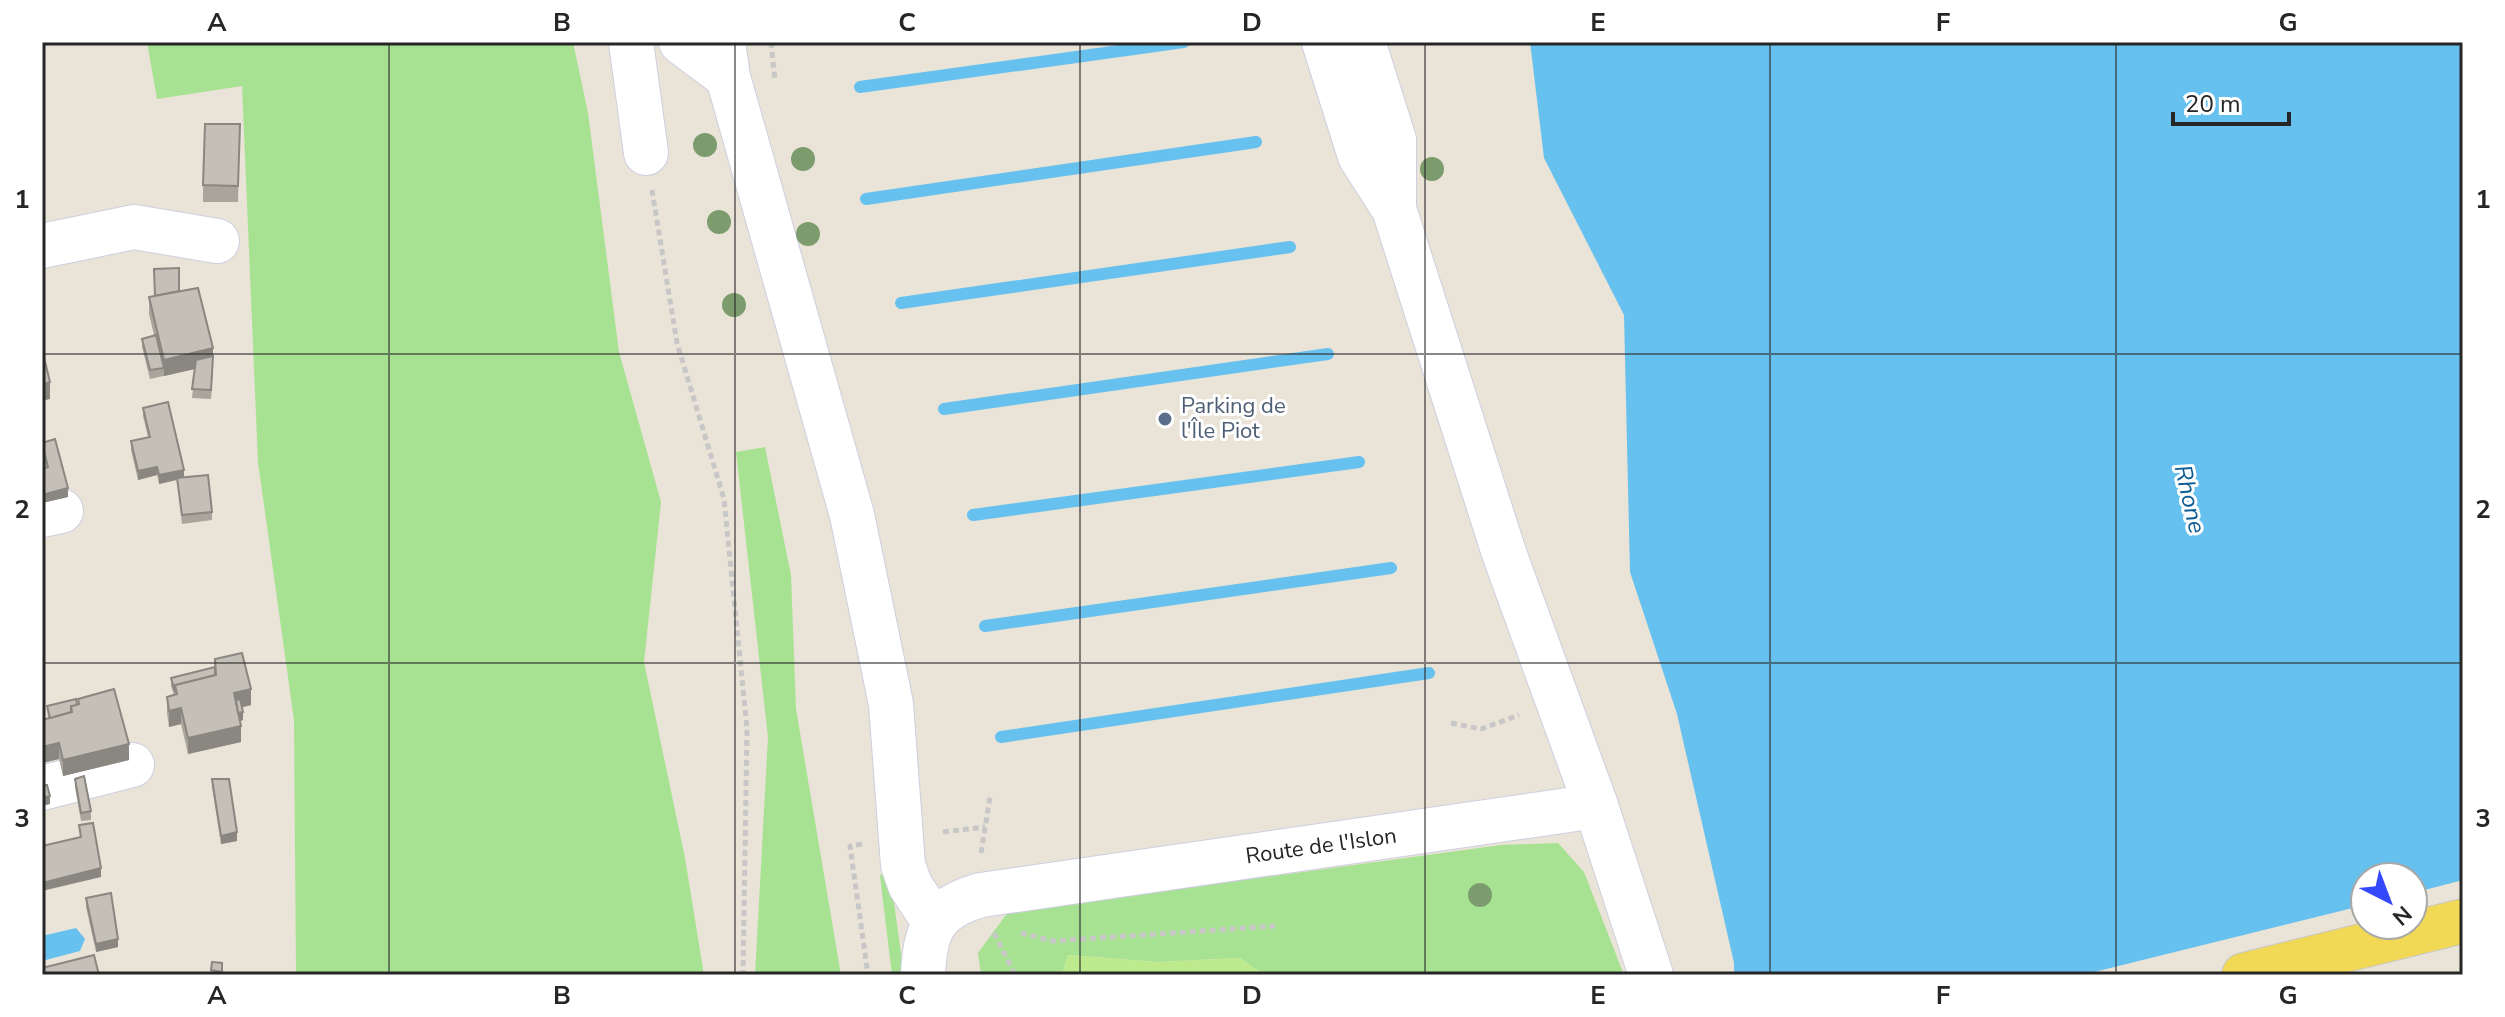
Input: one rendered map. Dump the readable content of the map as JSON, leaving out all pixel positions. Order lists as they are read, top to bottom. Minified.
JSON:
{"streets":{"street":["Route de l'Islon"]},"water":["Rhone"],"places":["Parking de l'Île Piot"],"scale_bar":"20 m","north":"bottom right","grid":{"columns":["A","B","C","D","E","F","G"],"rows":["1","2","3"]}}
